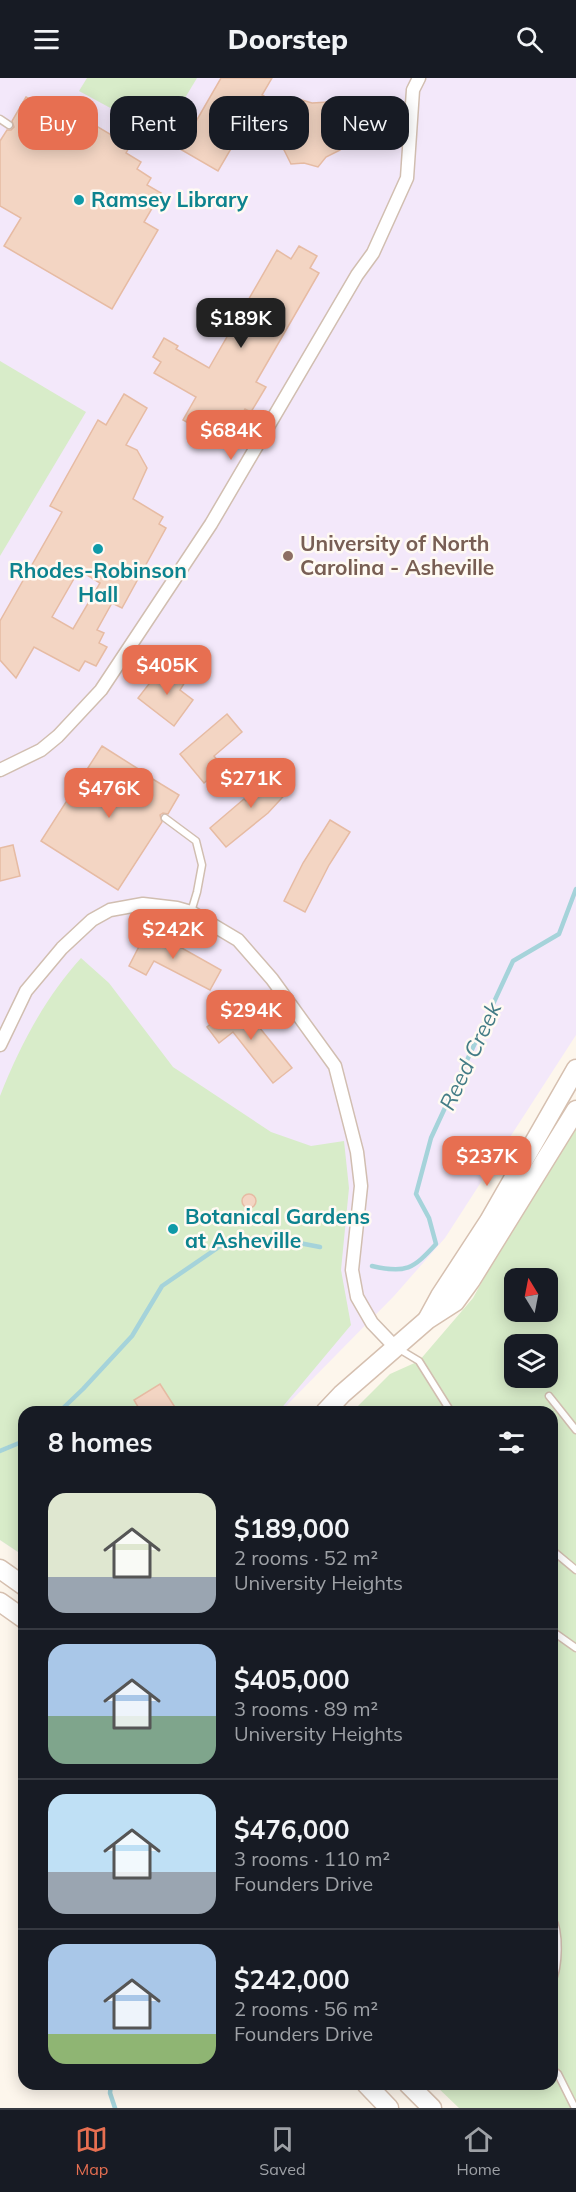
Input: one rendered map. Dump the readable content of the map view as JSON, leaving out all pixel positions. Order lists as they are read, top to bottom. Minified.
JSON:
{"water":["Reed Creek"],"places":["Ramsey Library","Rhodes-Robinson Hall","University of North Carolina - Asheville","Botanical Gardens at Asheville"],"north":"top","page":{"header":"Doorstep","chip":["Buy","Rent","Filters","New"],"price":["$189K","$684K","$405K","$271K","$476K","$242K","$294K","$237K"],"heading":"8 homes","list":[{"name":"$189,000","note":"2 rooms · 52 m² · University Heights"},{"name":"$405,000","note":"3 rooms · 89 m² · University Heights"},{"name":"$476,000","note":"3 rooms · 110 m² · Founders Drive"},{"name":"$242,000","note":"2 rooms · 56 m² · Founders Drive"}],"tabs":["Map","Saved","Home"]}}
